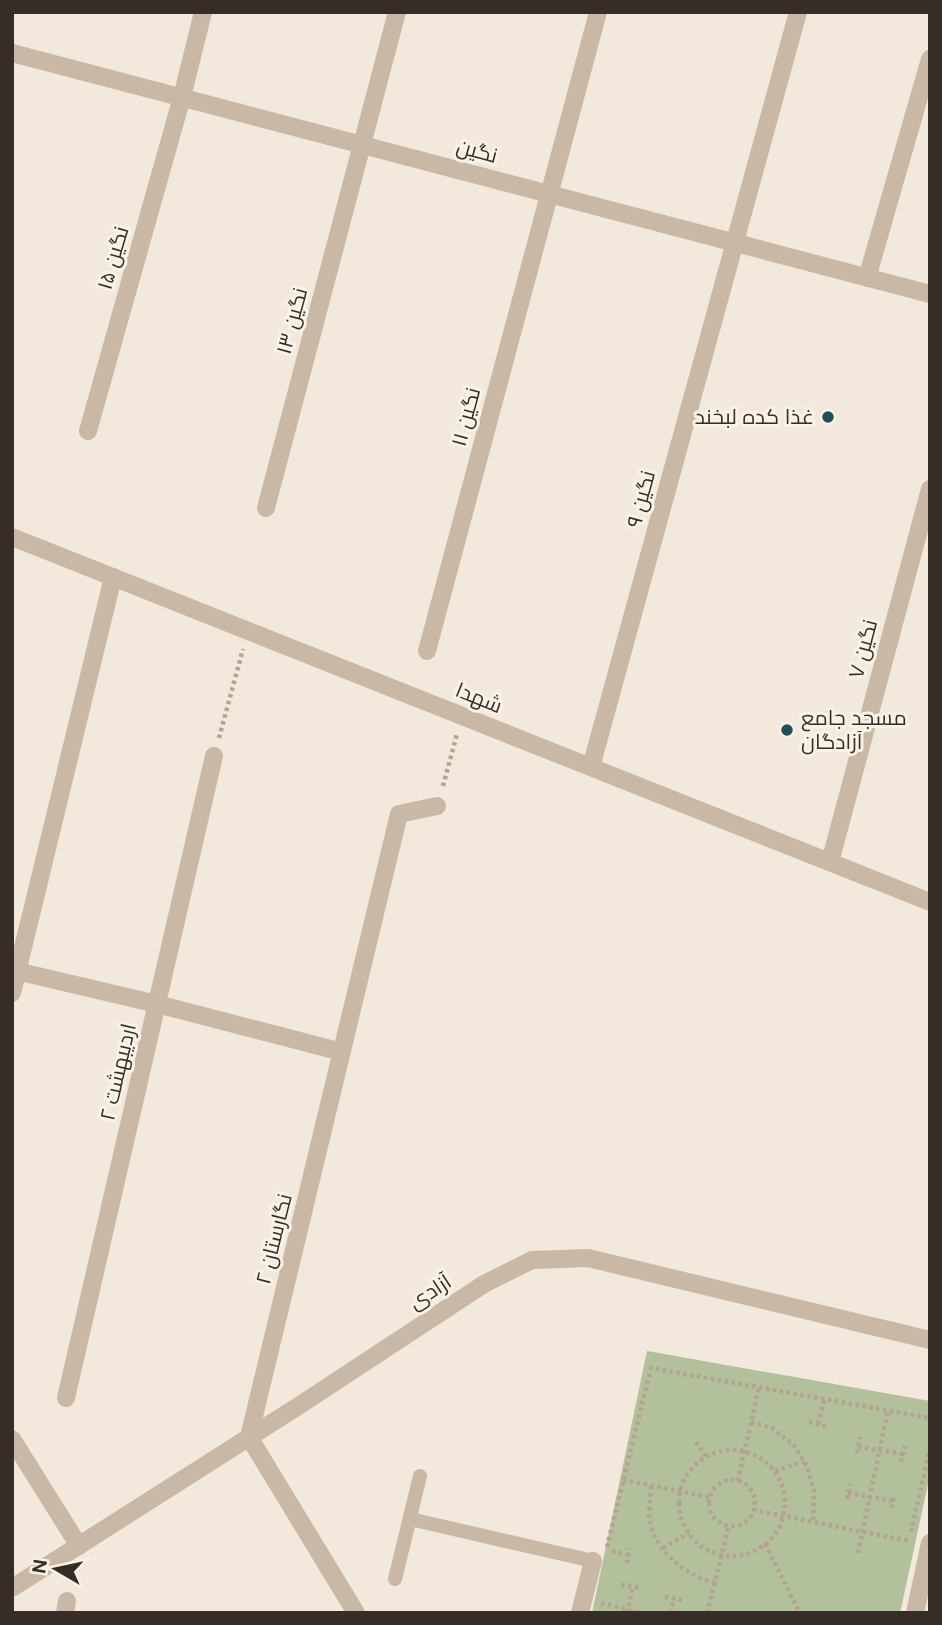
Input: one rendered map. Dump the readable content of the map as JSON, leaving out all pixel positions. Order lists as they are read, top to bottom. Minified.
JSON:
{"streets":{"street":["نگین","نگین ۱۵","نگین ۱۳","نگین ۱۱","نگین ۹","نگین ۷","شهدا","اردیبهشت ۲","نگارستان ۲","آزادی"]},"crossings":[["نگین","نگین ۱۵"],["نگین","نگین ۱۳"],["نگین","نگین ۱۱"],["نگین","نگین ۹"],["نگین ۹","شهدا"],["نگین ۷","شهدا"],["نگارستان ۲","آزادی"]],"places":["غذا کده لبخند","مسجد جامع آزادگان"],"north":"left"}
